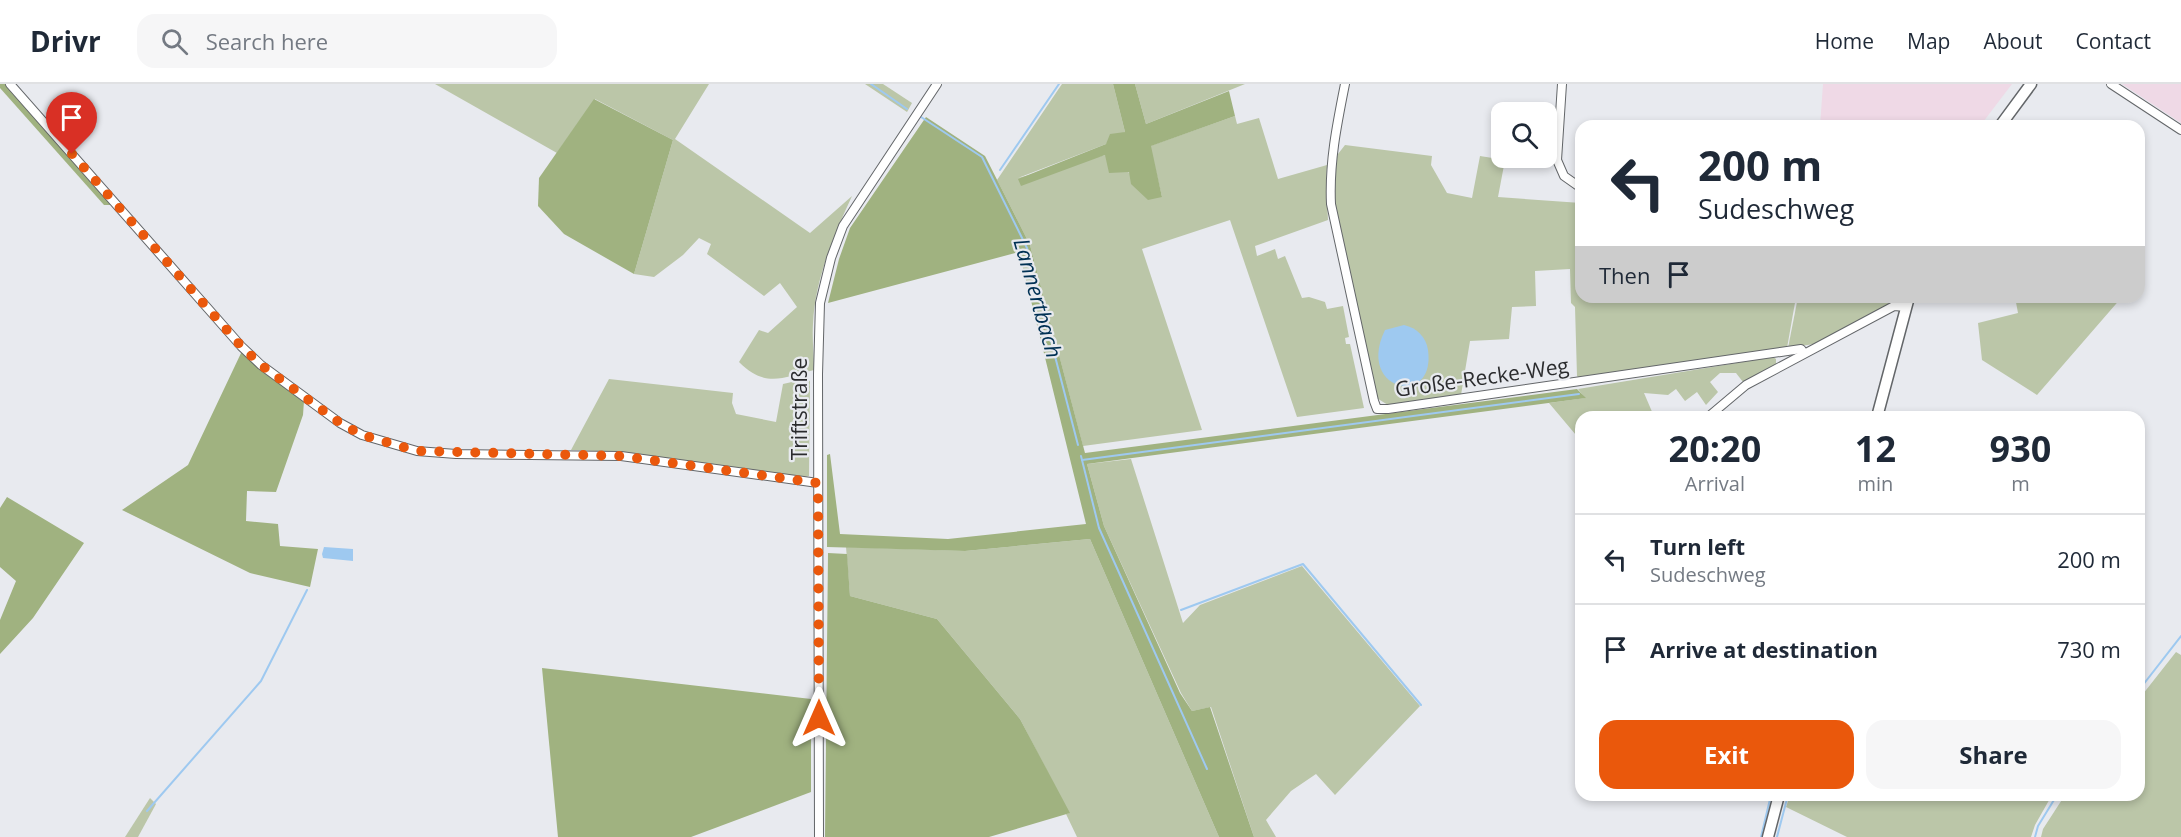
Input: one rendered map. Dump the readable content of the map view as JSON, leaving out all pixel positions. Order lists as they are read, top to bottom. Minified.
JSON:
{"streets":{"street":["Große-Recke-Weg","Triftstraße"]},"water":["Lannertbach"],"page":{"header":"Drivr","search":"Search here","nav":["Home","Map","About","Contact"],"turn":["200 m","Sudeschweg"],"then":"Then","eta":["20:20","Arrival","12","min","930","m"],"list":[{"name":"Turn left","note":"Sudeschweg","value":"200 m"},{"name":"Arrive at destination","value":"730 m"}],"buttons":["Exit","Share"]}}
